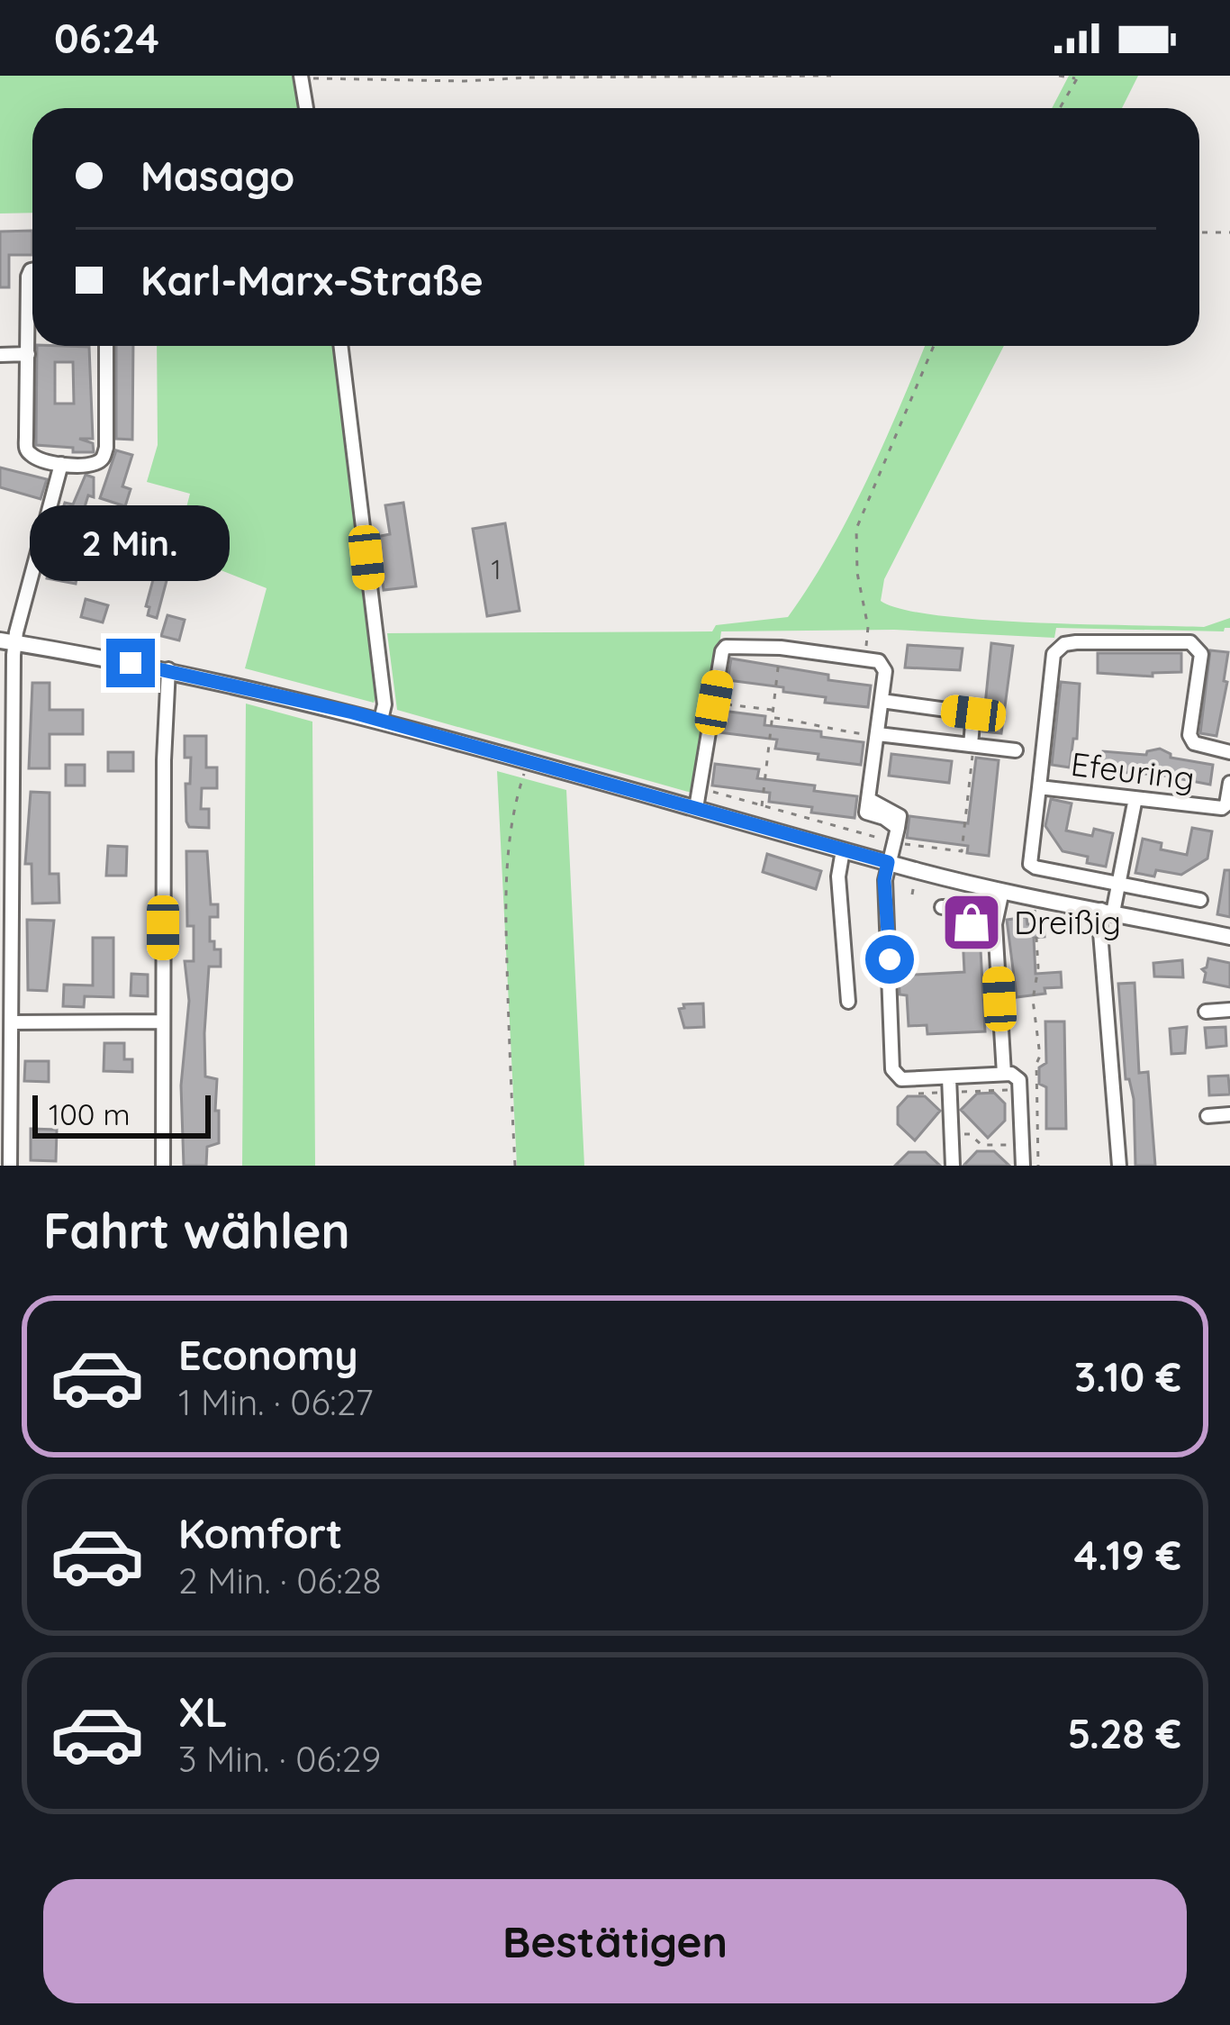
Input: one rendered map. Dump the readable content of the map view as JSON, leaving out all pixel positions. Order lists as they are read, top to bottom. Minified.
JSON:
{"streets":{"street":["Efeuring"]},"places":{"shop":["Dreißig"]},"house_numbers":["1"],"scale_bar":"100 m","page":{"status":"06:24","banner":["Masago","Karl-Marx-Straße"],"bubble":"2 Min.","scale":"100 m","heading":"Fahrt wählen","list":[{"name":"Economy","note":"1 Min. · 06:27","value":"3.10 €"},{"name":"Komfort","note":"2 Min. · 06:28","value":"4.19 €"},{"name":"XL","note":"3 Min. · 06:29","value":"5.28 €"}],"buttons":"Bestätigen"}}
